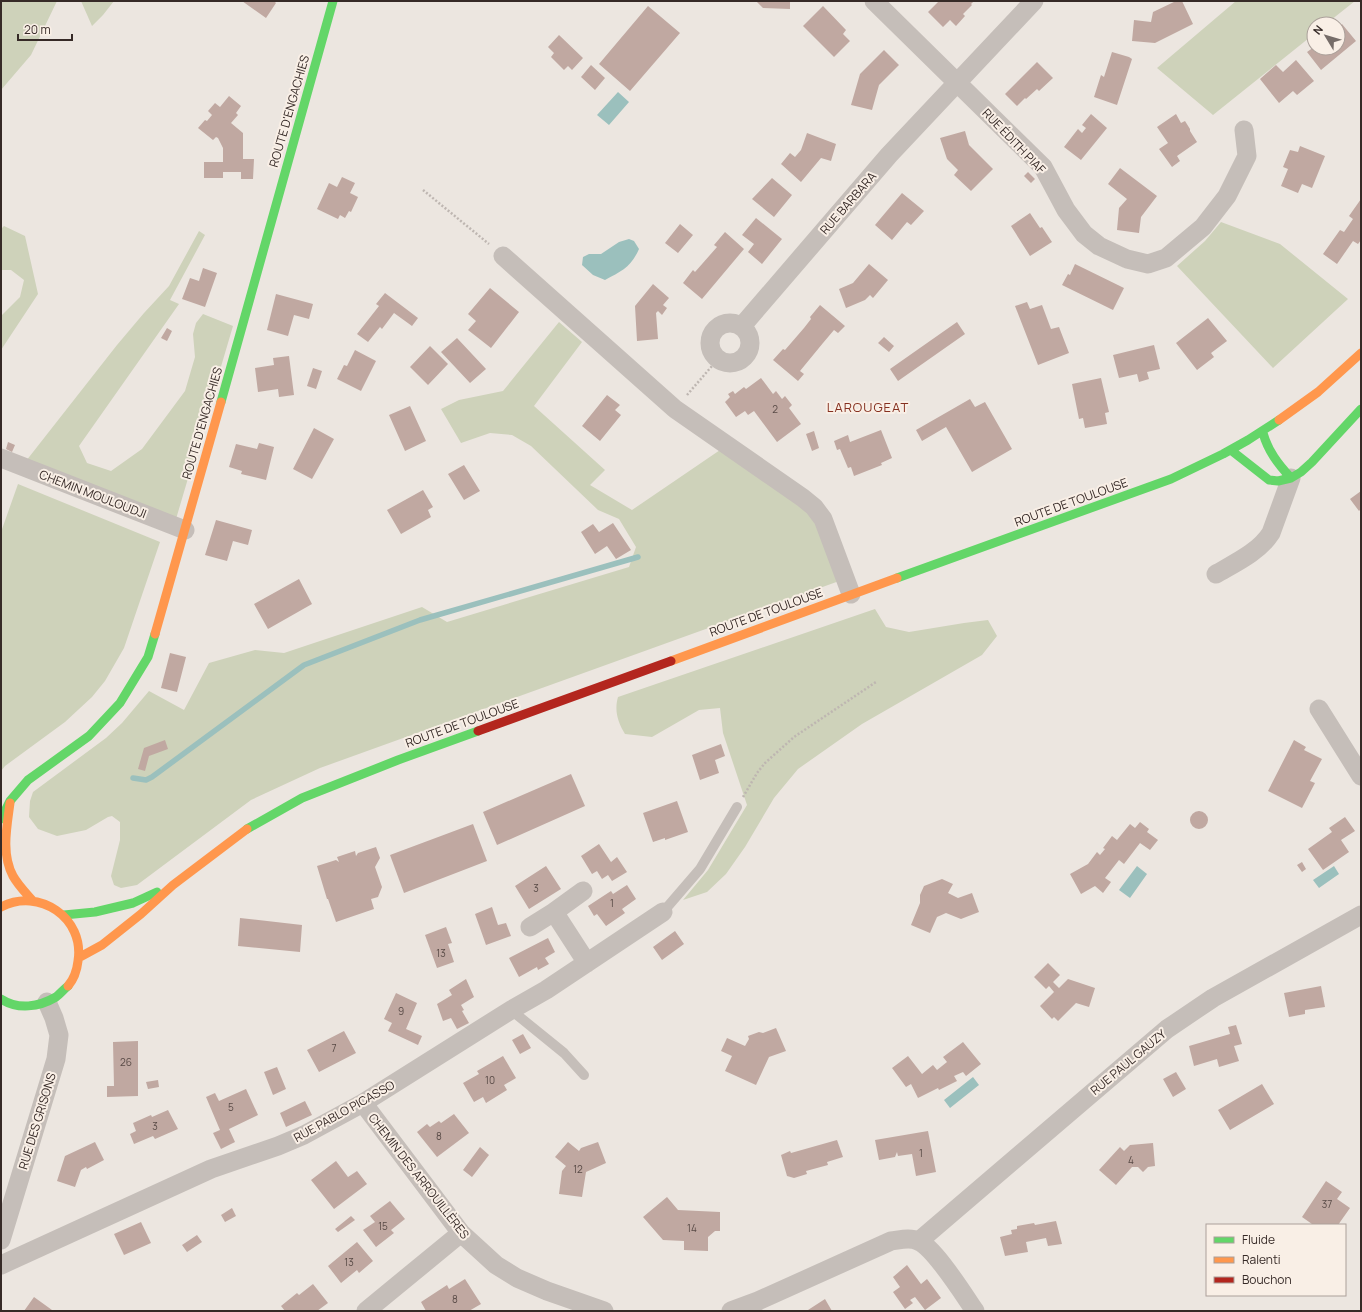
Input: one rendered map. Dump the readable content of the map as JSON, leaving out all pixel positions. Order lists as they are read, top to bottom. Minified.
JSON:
{"streets":{"main road":["ROUTE D'ENGACHIES","ROUTE DE TOULOUSE"],"street":["RUE ÉDITH PIAF","RUE BARBARA","CHEMIN MOULOUDJI","RUE PAUL GAUZY","RUE PABLO PICASSO","RUE DES GRISONS","CHEMIN DES ARROUILLÈRES"]},"crossings":[["ROUTE D'ENGACHIES","CHEMIN MOULOUDJI"],["RUE ÉDITH PIAF","RUE BARBARA"],["RUE PABLO PICASSO","CHEMIN DES ARROUILLÈRES"]],"districts":["LAROUGEAT"],"house_numbers":["2","3","1","13","9","7","26","10","5","3","8","1","4","12","37","15","14","13","8"],"legend":["Fluide","Ralenti","Bouchon"],"scale_bar":"20 m","north":"top left"}
